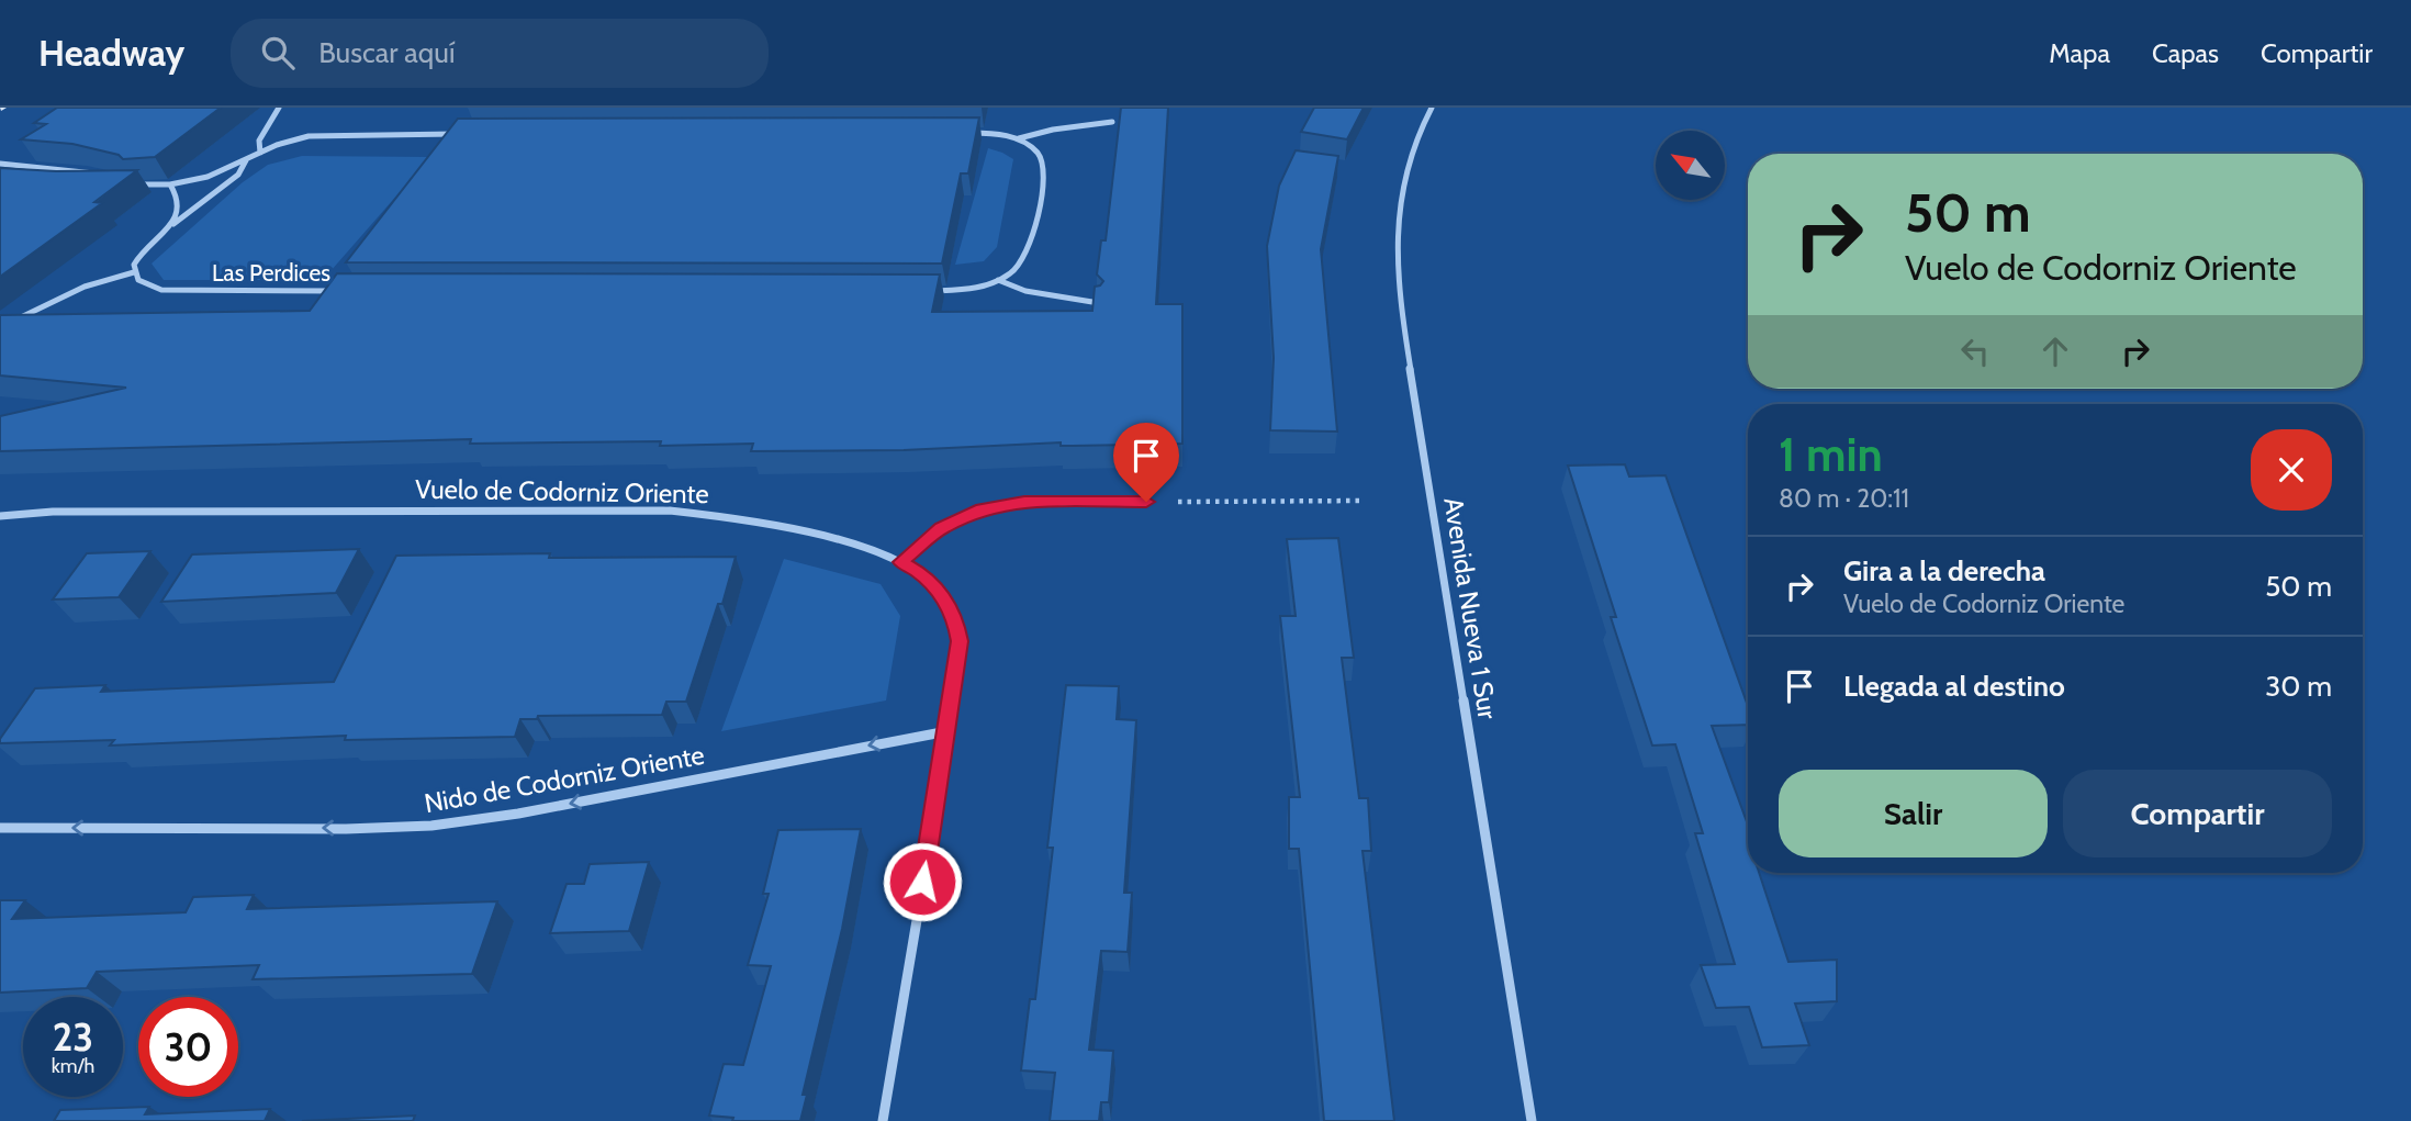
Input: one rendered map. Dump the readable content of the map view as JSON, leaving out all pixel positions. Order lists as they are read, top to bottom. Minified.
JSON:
{"streets":{"street":["Las Perdices","Vuelo de Codorniz Oriente","Avenida Nueva 1 Sur","Nido de Codorniz Oriente"]},"crossings":[["Vuelo de Codorniz Oriente","Nido de Codorniz Oriente"]],"one_way":["Nido de Codorniz Oriente"],"north":"top left","page":{"header":"Headway","search":"Buscar aquí","nav":["Mapa","Capas","Compartir"],"turn":["50 m","Vuelo de Codorniz Oriente"],"heading":["1 min","80 m · 20:11"],"list":[{"name":"Gira a la derecha","note":"Vuelo de Codorniz Oriente","value":"50 m"},{"name":"Llegada al destino","value":"30 m"}],"buttons":["Salir","Compartir"],"speed":"23 km/h","limit":"30"}}
